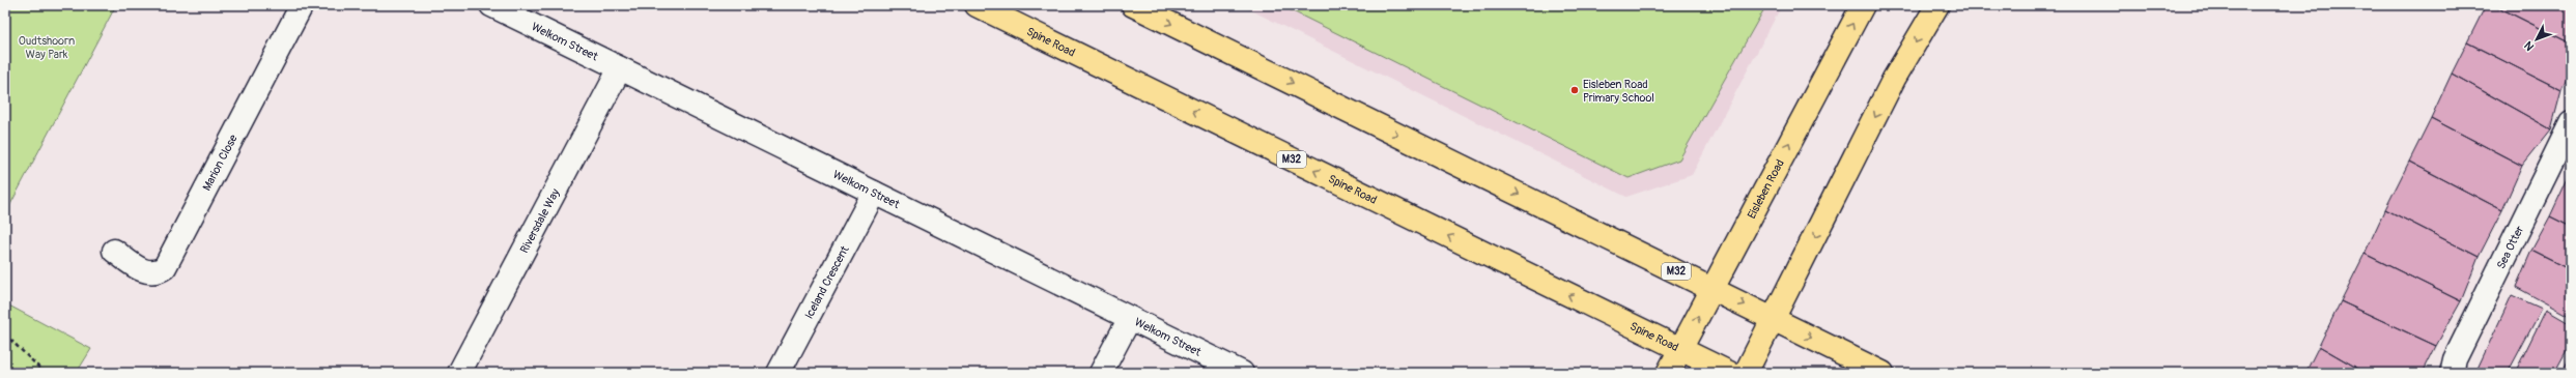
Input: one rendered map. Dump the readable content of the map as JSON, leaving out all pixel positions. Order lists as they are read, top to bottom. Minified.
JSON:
{"streets":{"main road":["Spine Road","M32","Eisleben Road"],"street":["Welkom Street","Marion Close","Riversdale Way","Sea Otter","Iceland Crescent"]},"crossings":[["Welkom Street","Riversdale Way"],["Welkom Street","Iceland Crescent"],["Spine Road","Eisleben Road"],["M32","Eisleben Road"]],"parks":["Oudtshoorn Way Park"],"places":["Eisleben Road Primary School"],"north":"bottom left"}
